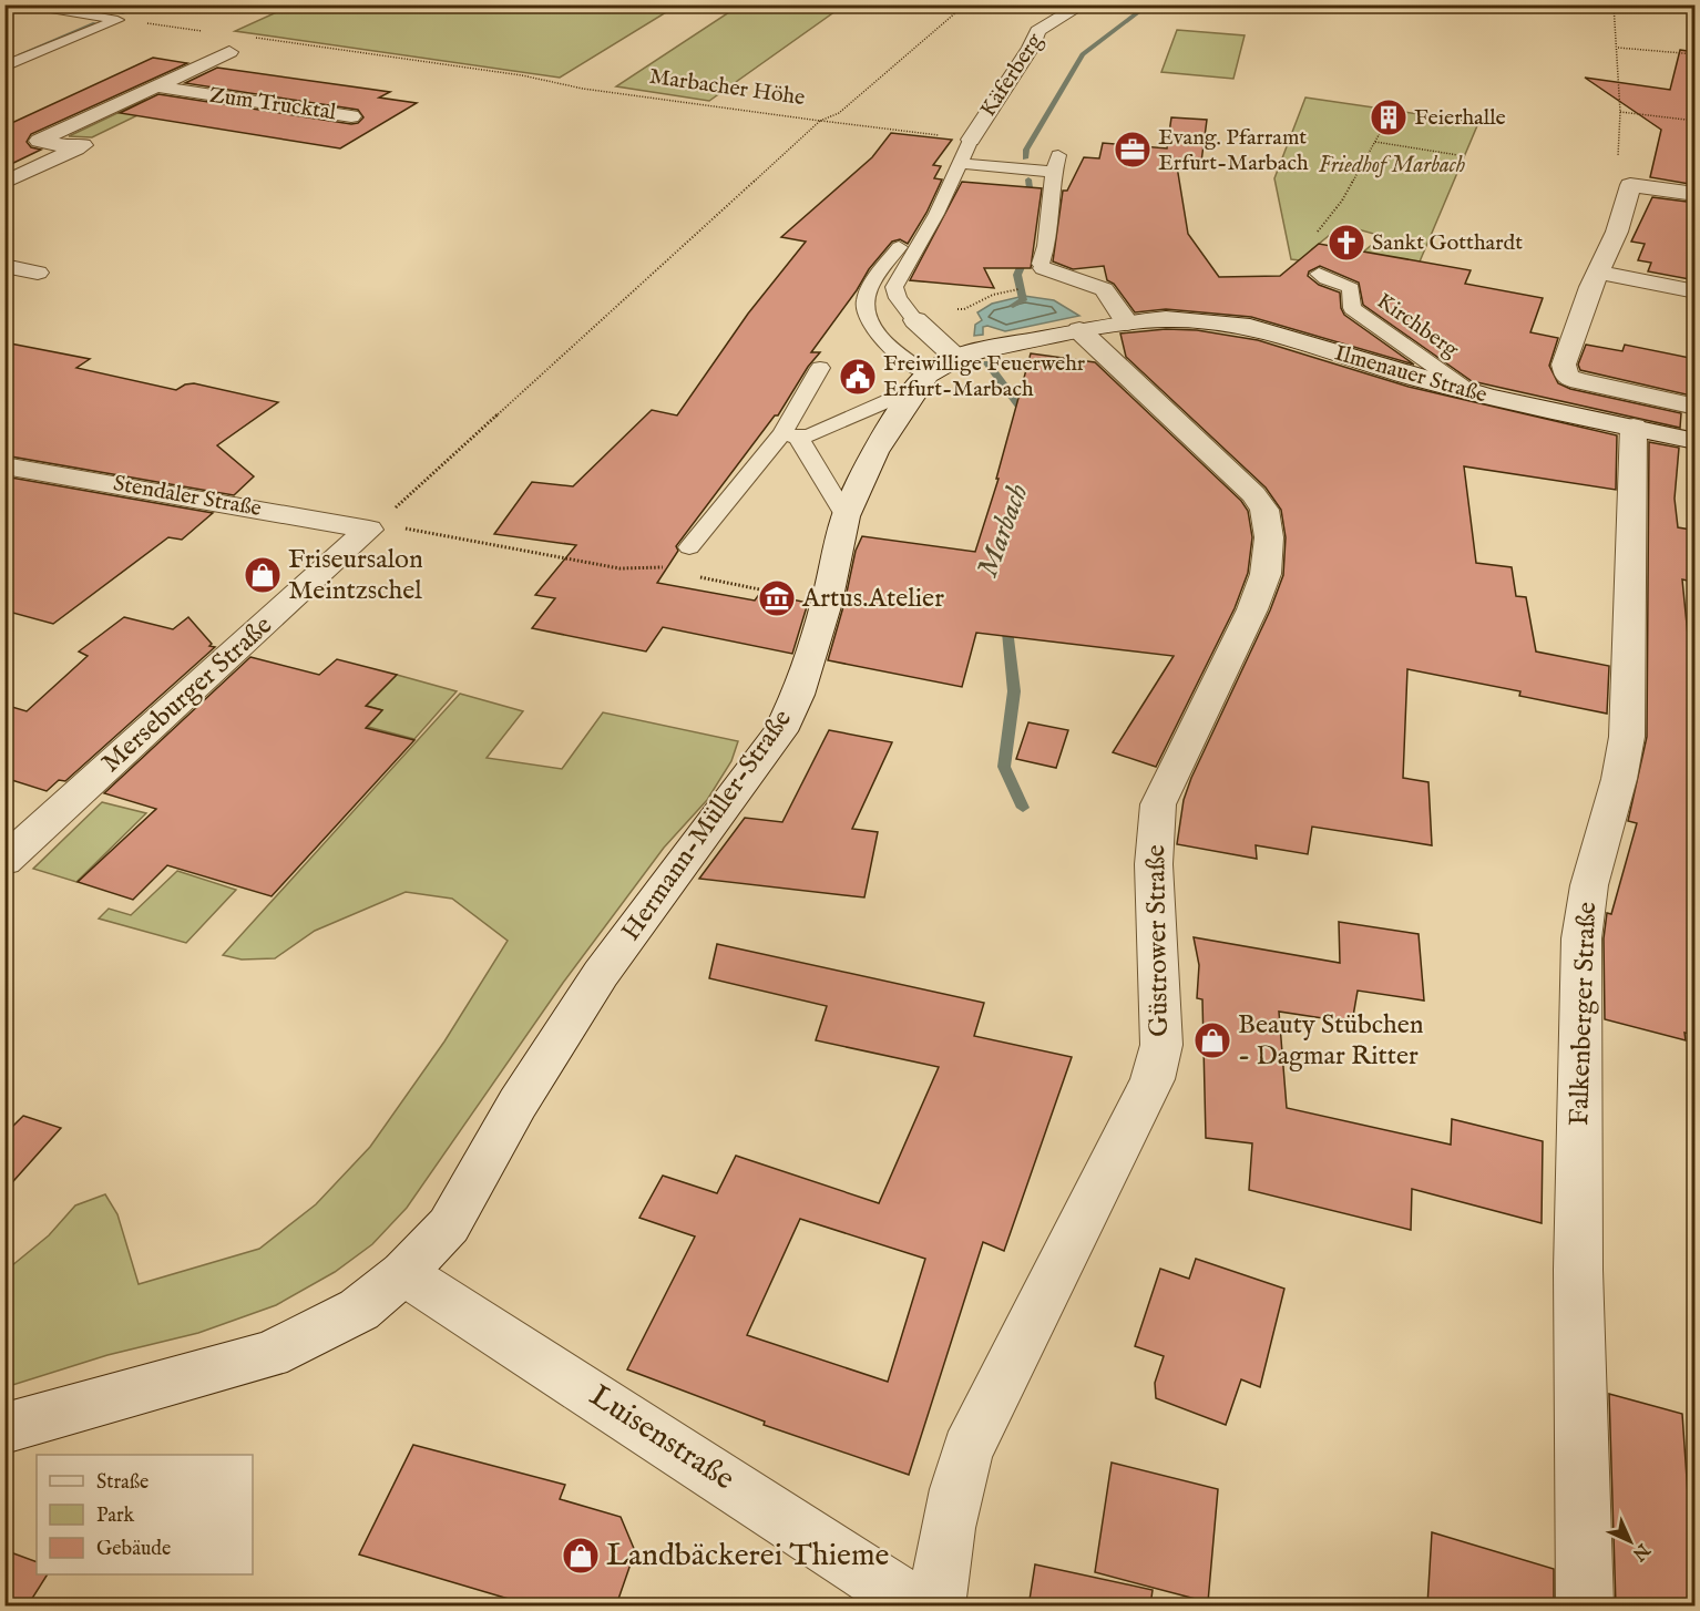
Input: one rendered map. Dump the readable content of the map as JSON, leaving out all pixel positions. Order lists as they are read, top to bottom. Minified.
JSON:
{"streets":{"street":["Käferberg","Zum Trucktal","Ilmenauer Straße","Stendaler Straße","Merseburger Straße","Hermann-Müller-Straße","Güstrower Straße","Falkenberger Straße","Luisenstraße"],"lane":["Kirchberg"],"path":["Marbacher Höhe"]},"crossings":[["Marbacher Höhe","Stendaler Straße"],["Marbacher Höhe","Merseburger Straße"],["Kirchberg","Ilmenauer Straße"],["Ilmenauer Straße","Hermann-Müller-Straße"],["Ilmenauer Straße","Güstrower Straße"],["Ilmenauer Straße","Falkenberger Straße"],["Stendaler Straße","Merseburger Straße"],["Hermann-Müller-Straße","Luisenstraße"]],"water":["Marbach"],"parks":["Friedhof Marbach"],"places":{"building":["Feierhalle"],"office":["Evang. Pfarramt Erfurt-Marbach"],"church":["Sankt Gotthardt"],"public building":["Freiwillige Feuerwehr Erfurt-Marbach"],"shop":["Friseursalon Meintzschel","Beauty Stübchen - Dagmar Ritter","Landbäckerei Thieme"],"museum":["Artus.Atelier"]},"legend":["Straße","Park","Gebäude"],"north":"bottom right"}
